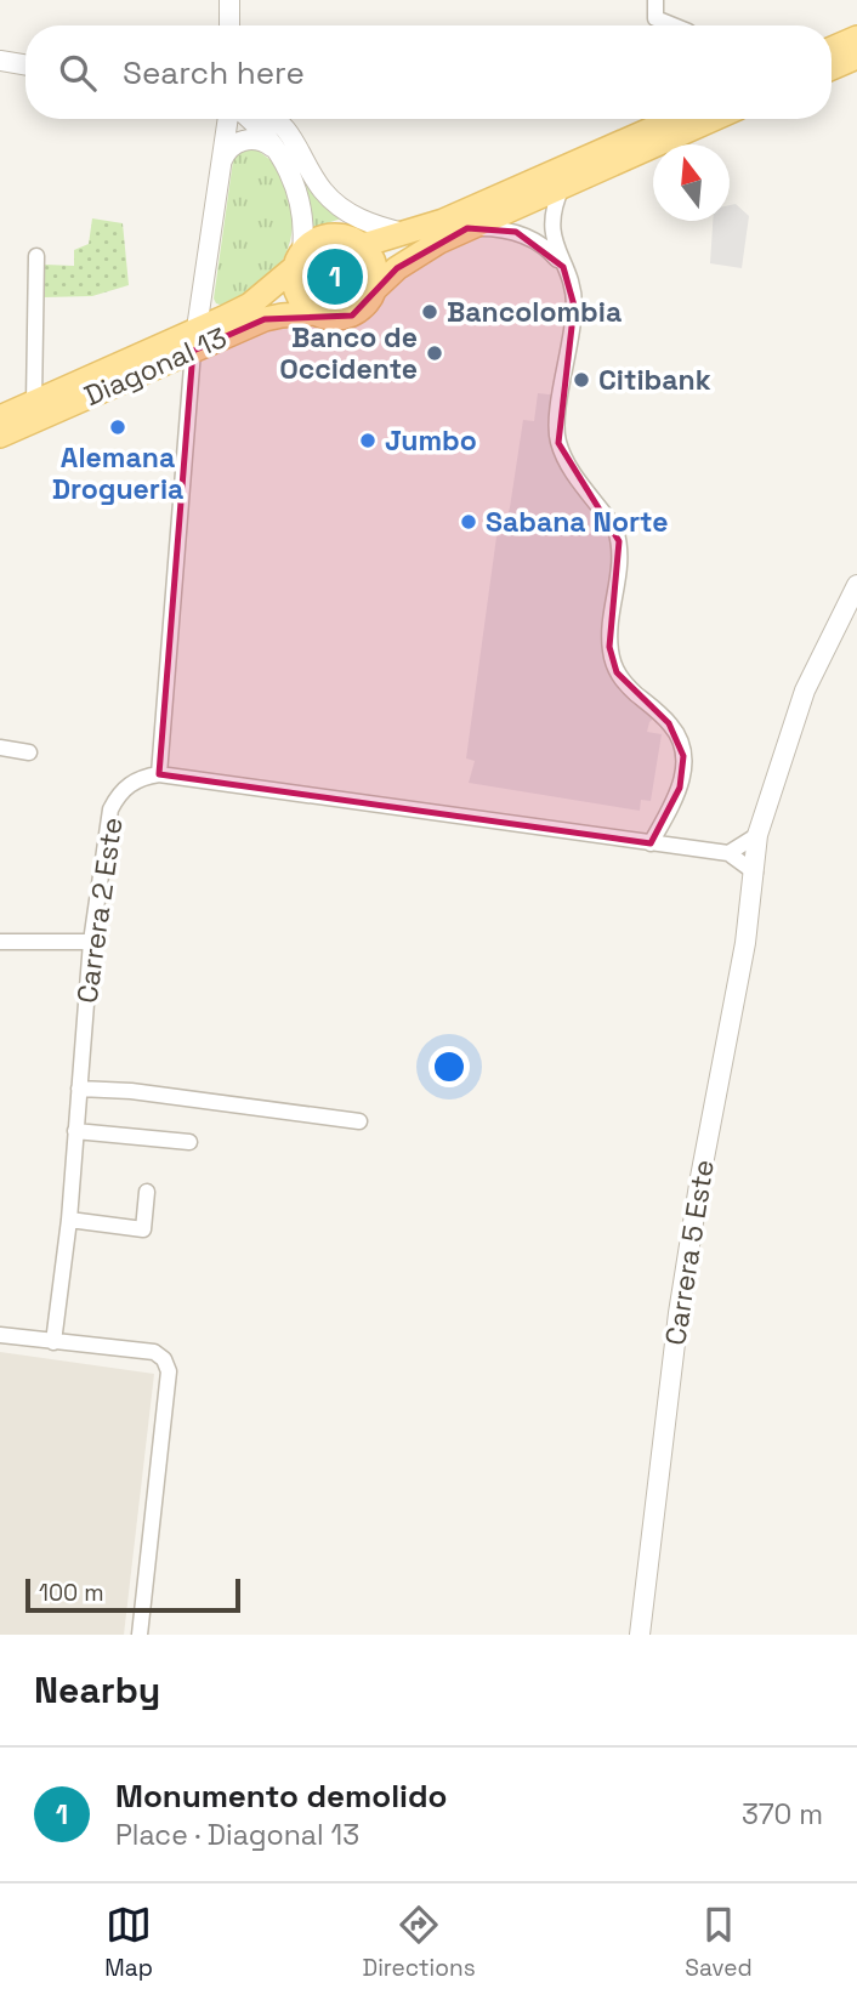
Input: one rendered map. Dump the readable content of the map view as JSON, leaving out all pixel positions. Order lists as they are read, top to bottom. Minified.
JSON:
{"streets":{"main road":["Diagonal 13"],"street":["Carrera 2 Este","Carrera 5 Este"]},"places":["Bancolombia","Banco de Occidente","Citibank","Alemana Drogueria","Jumbo","Sabana Norte"],"scale_bar":"100 m","north":"top","page":{"search":"Search here","pins":"1","scale":"100 m","heading":"Nearby","list":[{"mark":"1","name":"Monumento demolido","note":"Place · Diagonal 13","value":"370 m"}],"nav":["Map","Directions","Saved"]}}
